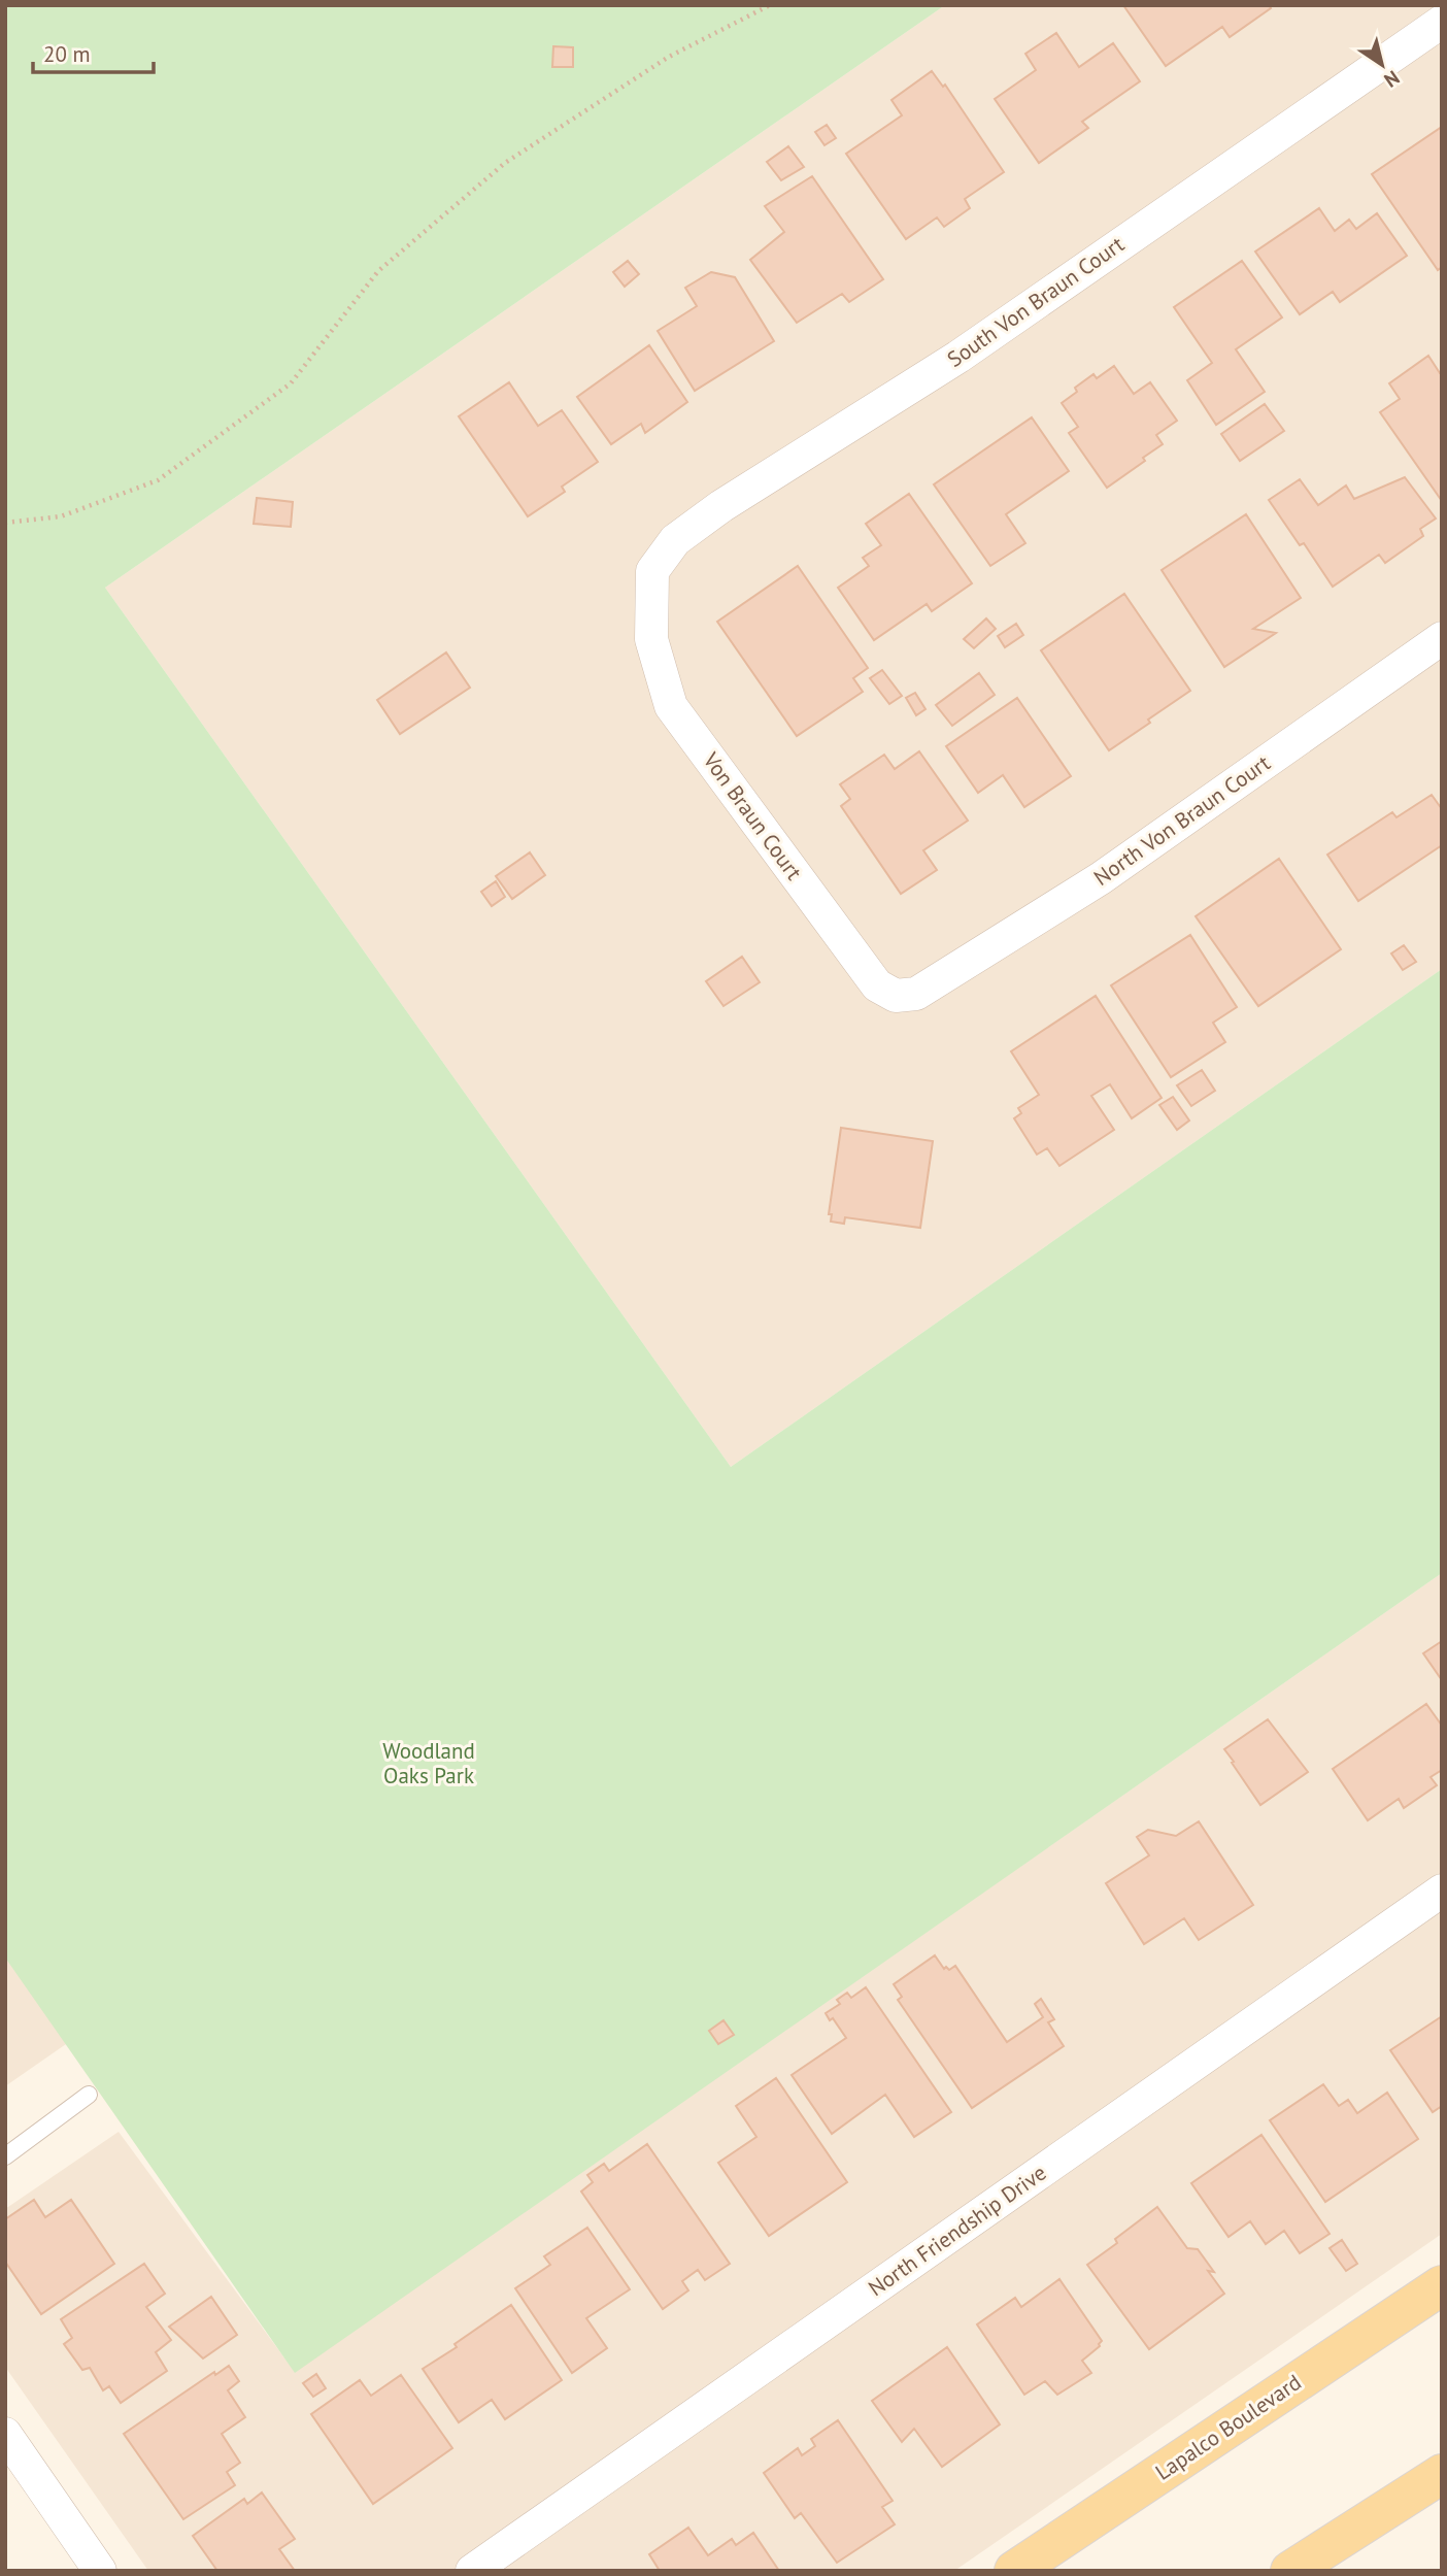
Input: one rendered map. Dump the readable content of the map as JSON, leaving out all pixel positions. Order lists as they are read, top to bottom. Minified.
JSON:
{"streets":{"main road":["Lapalco Boulevard"],"street":["South Von Braun Court","Von Braun Court","North Von Braun Court","North Friendship Drive"]},"crossings":[["South Von Braun Court","Von Braun Court"],["Von Braun Court","North Von Braun Court"]],"parks":["Woodland Oaks Park"],"scale_bar":"20 m","north":"bottom right"}
